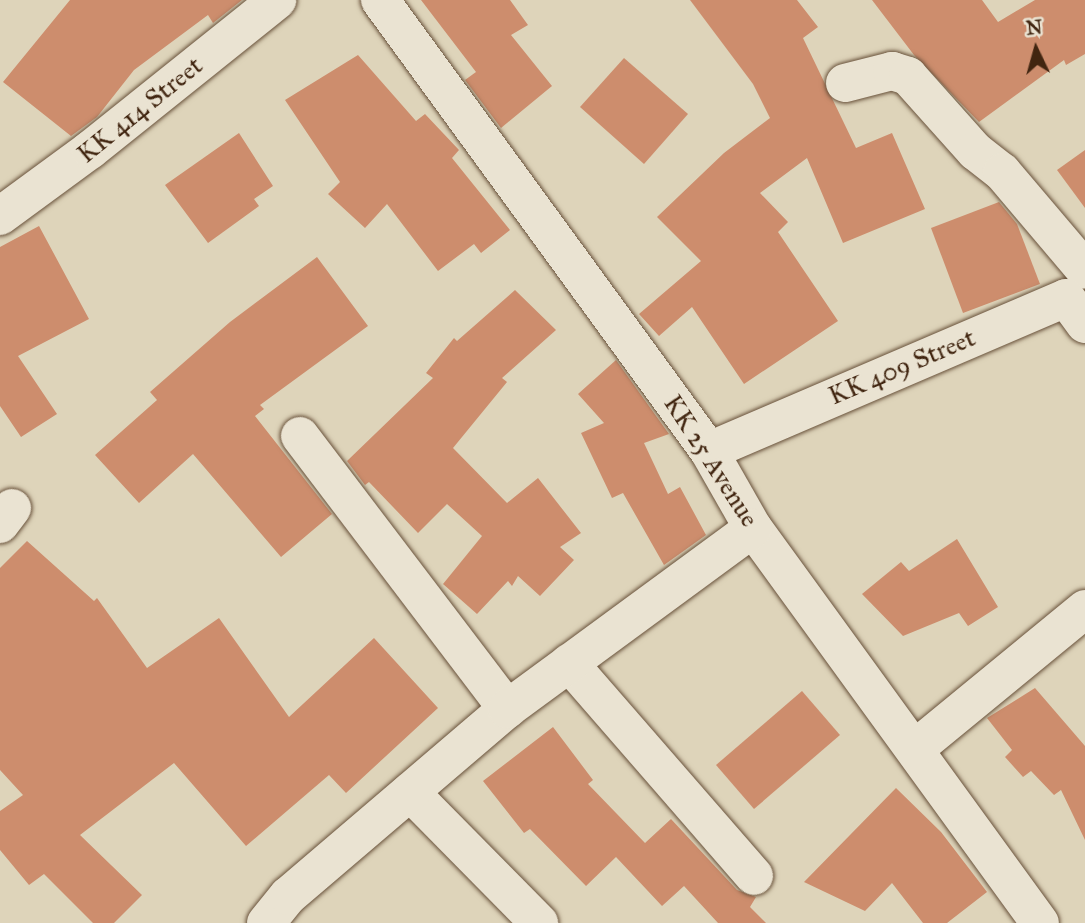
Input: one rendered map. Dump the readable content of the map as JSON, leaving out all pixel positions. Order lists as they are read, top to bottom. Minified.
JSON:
{"streets":{"street":["KK 414 Street","KK 409 Street","KK 25 Avenue"]},"crossings":[["KK 409 Street","KK 25 Avenue"]],"north":"top"}
